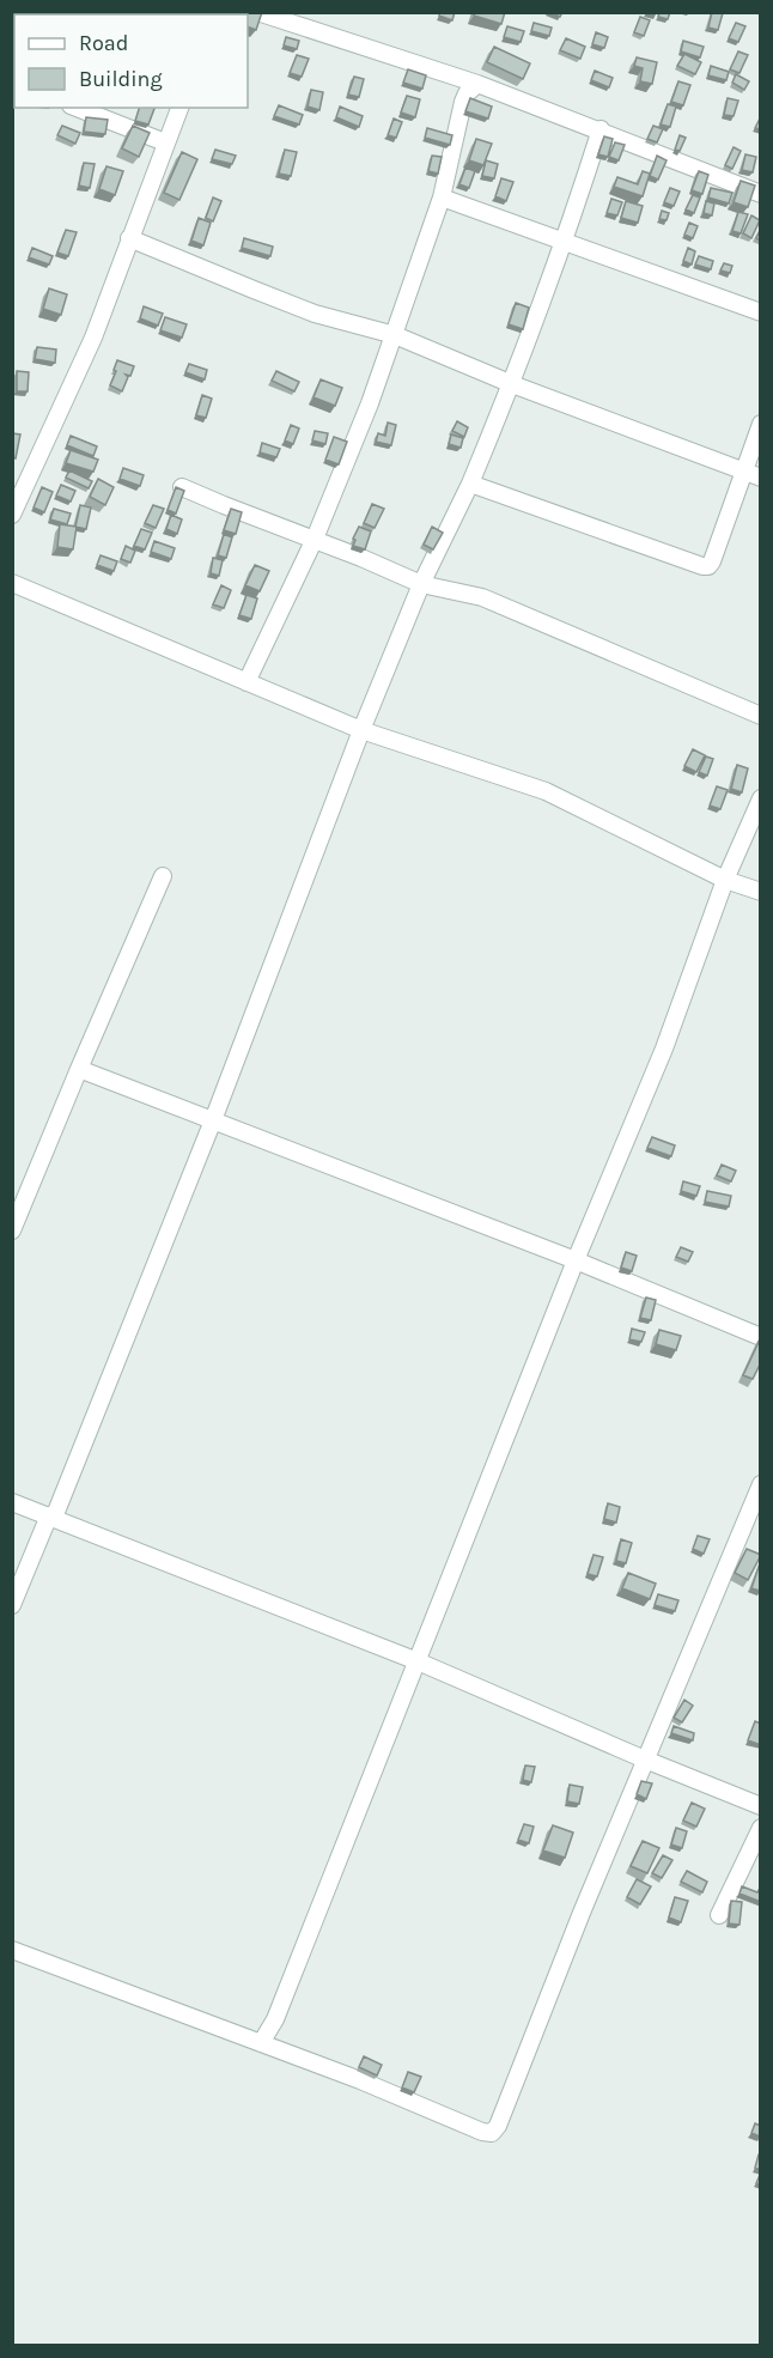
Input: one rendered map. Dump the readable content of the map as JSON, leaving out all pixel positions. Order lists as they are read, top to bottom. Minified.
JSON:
{"legend":["Road","Building"]}
